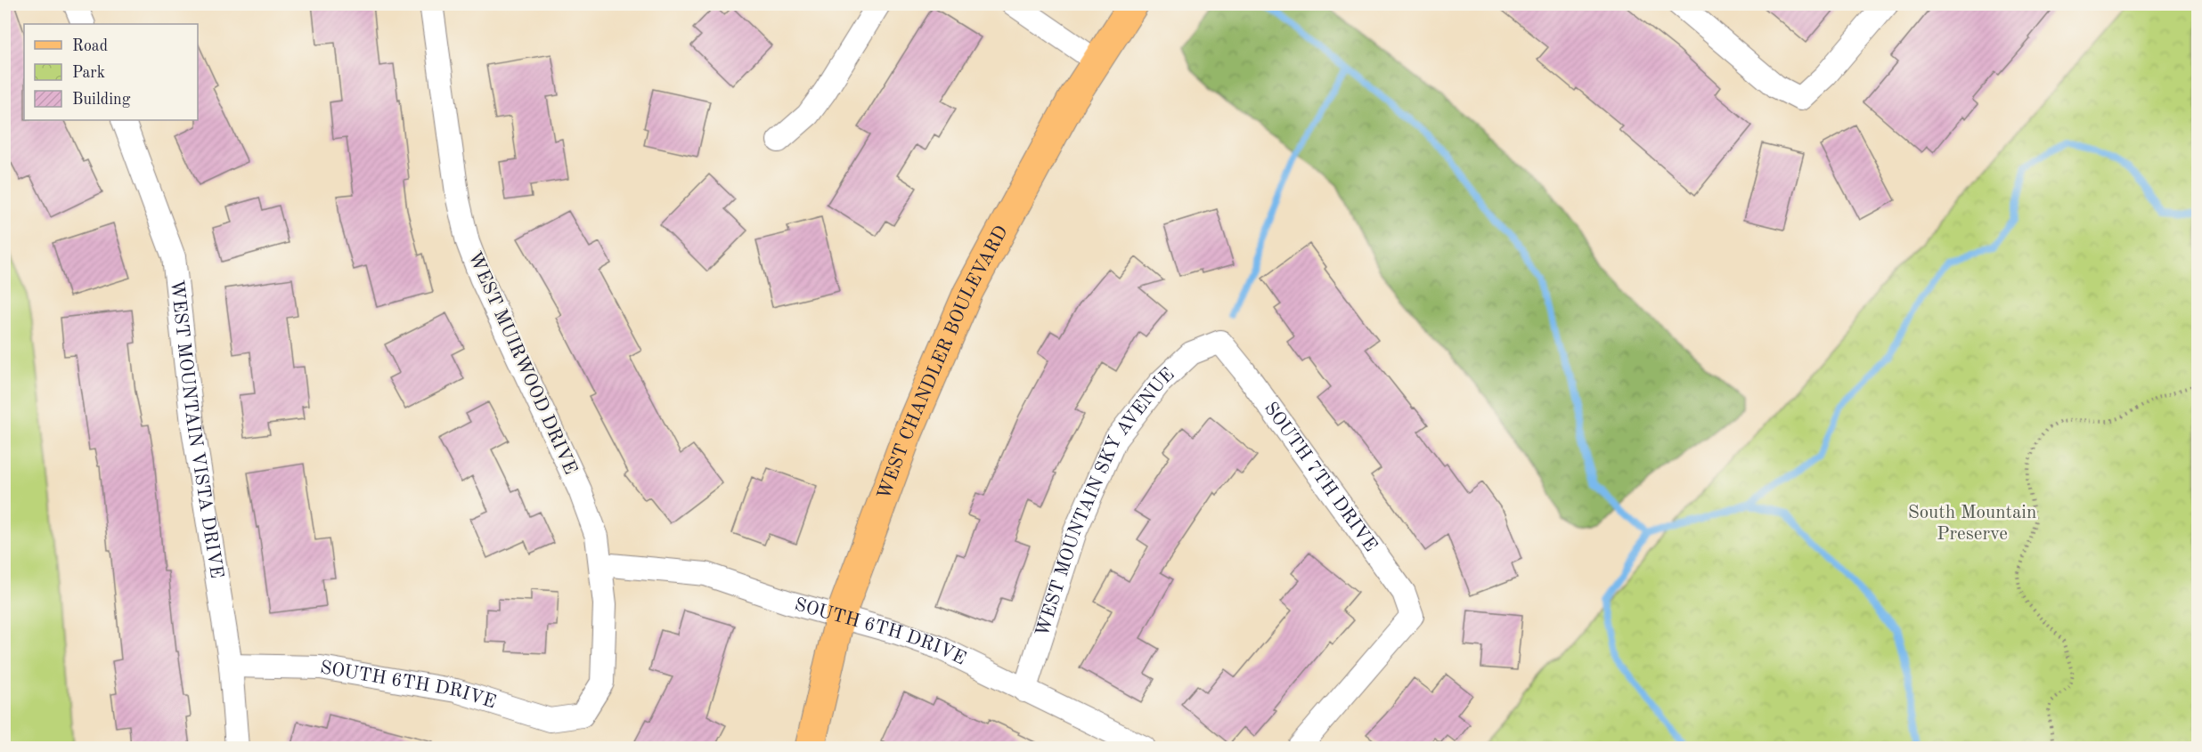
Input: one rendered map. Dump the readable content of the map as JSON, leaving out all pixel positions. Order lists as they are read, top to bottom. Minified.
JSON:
{"streets":{"main road":["WEST CHANDLER BOULEVARD"],"street":["WEST MUIRWOOD DRIVE","WEST MOUNTAIN VISTA DRIVE","SOUTH 7TH DRIVE","WEST MOUNTAIN SKY AVENUE","SOUTH 6TH DRIVE"]},"crossings":[["WEST MUIRWOOD DRIVE","SOUTH 6TH DRIVE"],["WEST CHANDLER BOULEVARD","SOUTH 6TH DRIVE"],["WEST MOUNTAIN VISTA DRIVE","SOUTH 6TH DRIVE"],["SOUTH 7TH DRIVE","WEST MOUNTAIN SKY AVENUE"],["WEST MOUNTAIN SKY AVENUE","SOUTH 6TH DRIVE"]],"parks":["South Mountain Preserve"],"legend":["Road","Park","Building"]}
